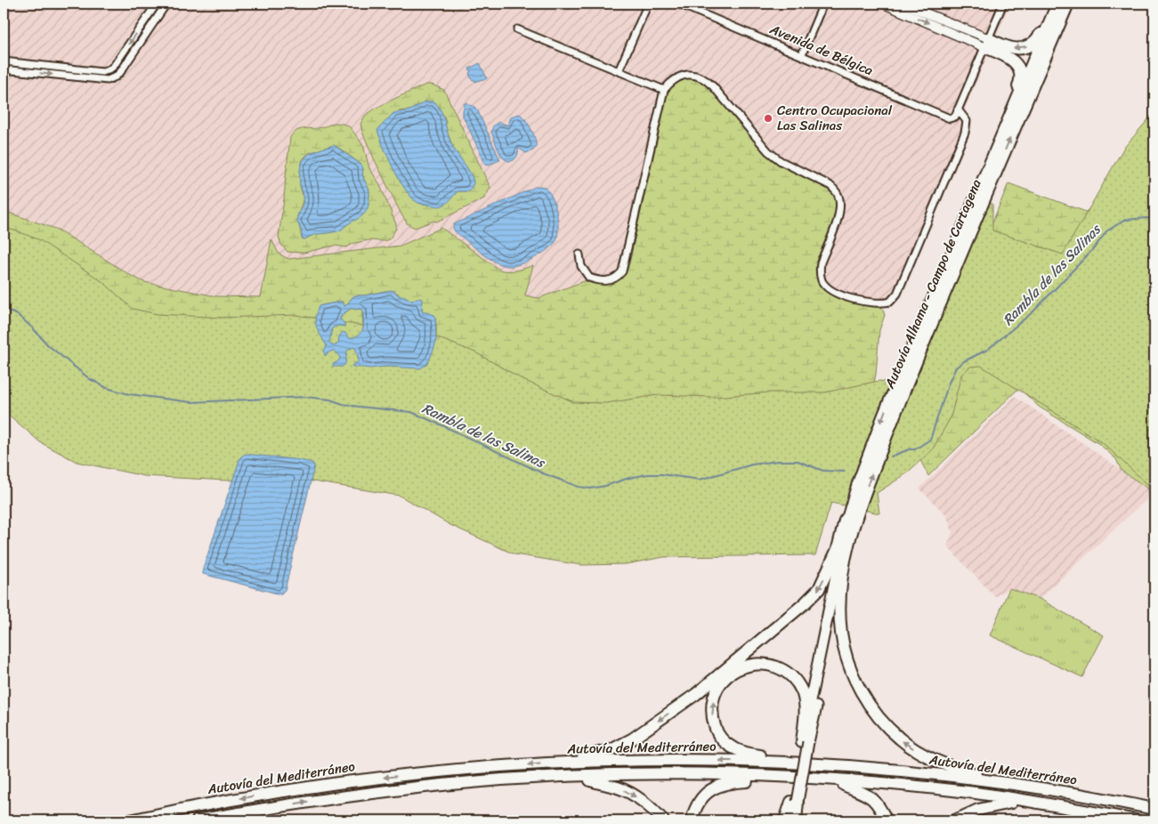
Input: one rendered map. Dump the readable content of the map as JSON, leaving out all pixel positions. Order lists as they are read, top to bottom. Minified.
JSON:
{"streets":{"highway":["Autovía Alhama - Campo de Cartagena","Autovía del Mediterráneo"],"street":["Avenida de Bélgica"]},"crossings":[["Autovía Alhama - Campo de Cartagena","Autovía del Mediterráneo"]],"water":["Rambla de las Salinas"],"places":["Centro Ocupacional Las Salinas"]}
